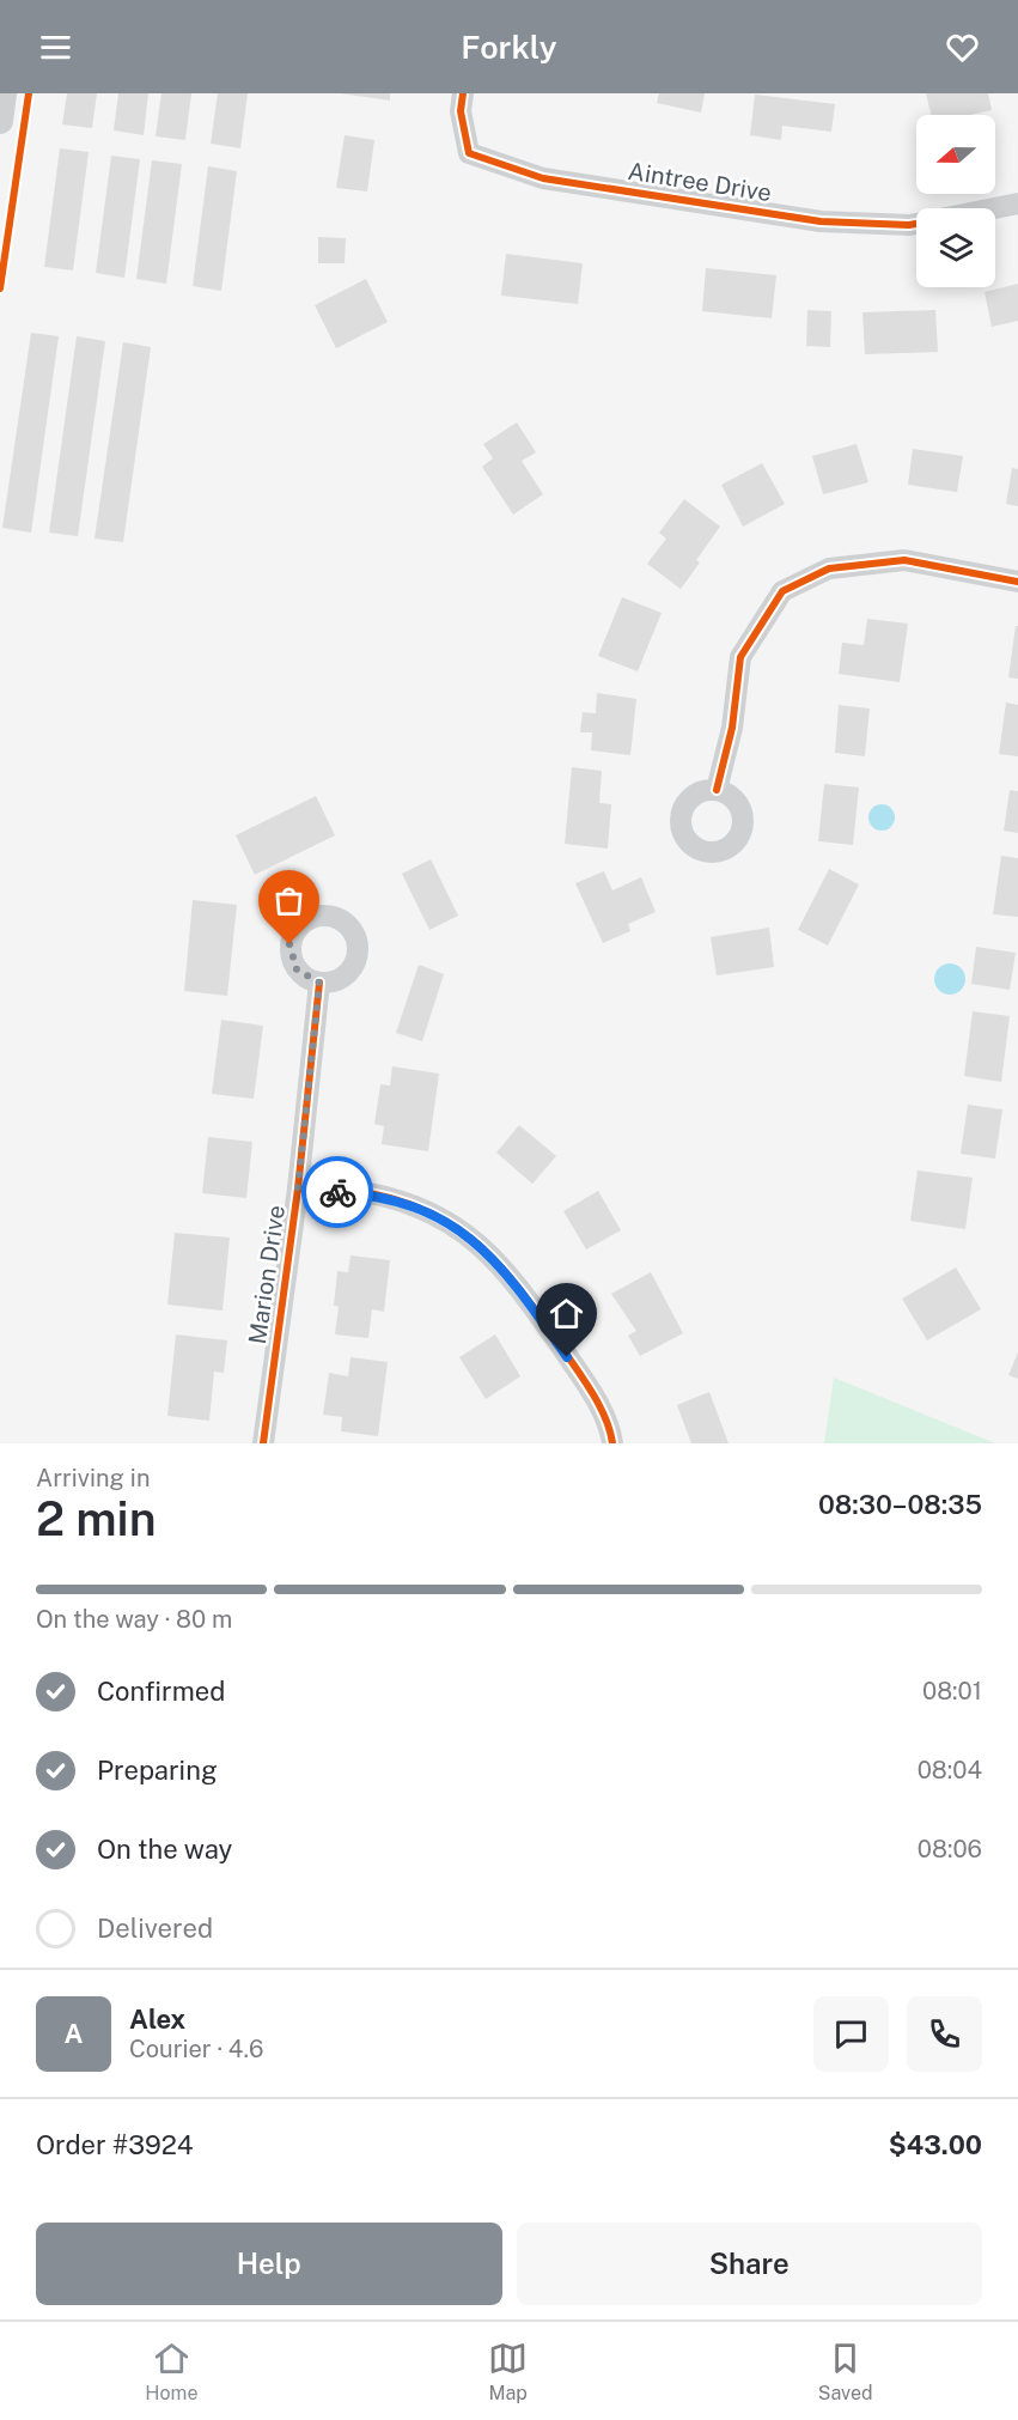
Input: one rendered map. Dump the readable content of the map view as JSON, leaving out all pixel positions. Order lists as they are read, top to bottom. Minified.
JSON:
{"streets":{"street":["Aintree Drive","Marion Drive"]},"north":"left","page":{"header":"Forkly","heading":["2 min","Arriving in","08:30–08:35"],"panel":["Alex","Courier · 4.6","Order #3924","$43.00"],"bar":"On the way · 80 m","list":[["Confirmed","08:01"],["Preparing","08:04"],["On the way","08:06"],"Delivered"],"round":"A","buttons":["Help","Share"],"tabs":["Home","Map","Saved"]}}
